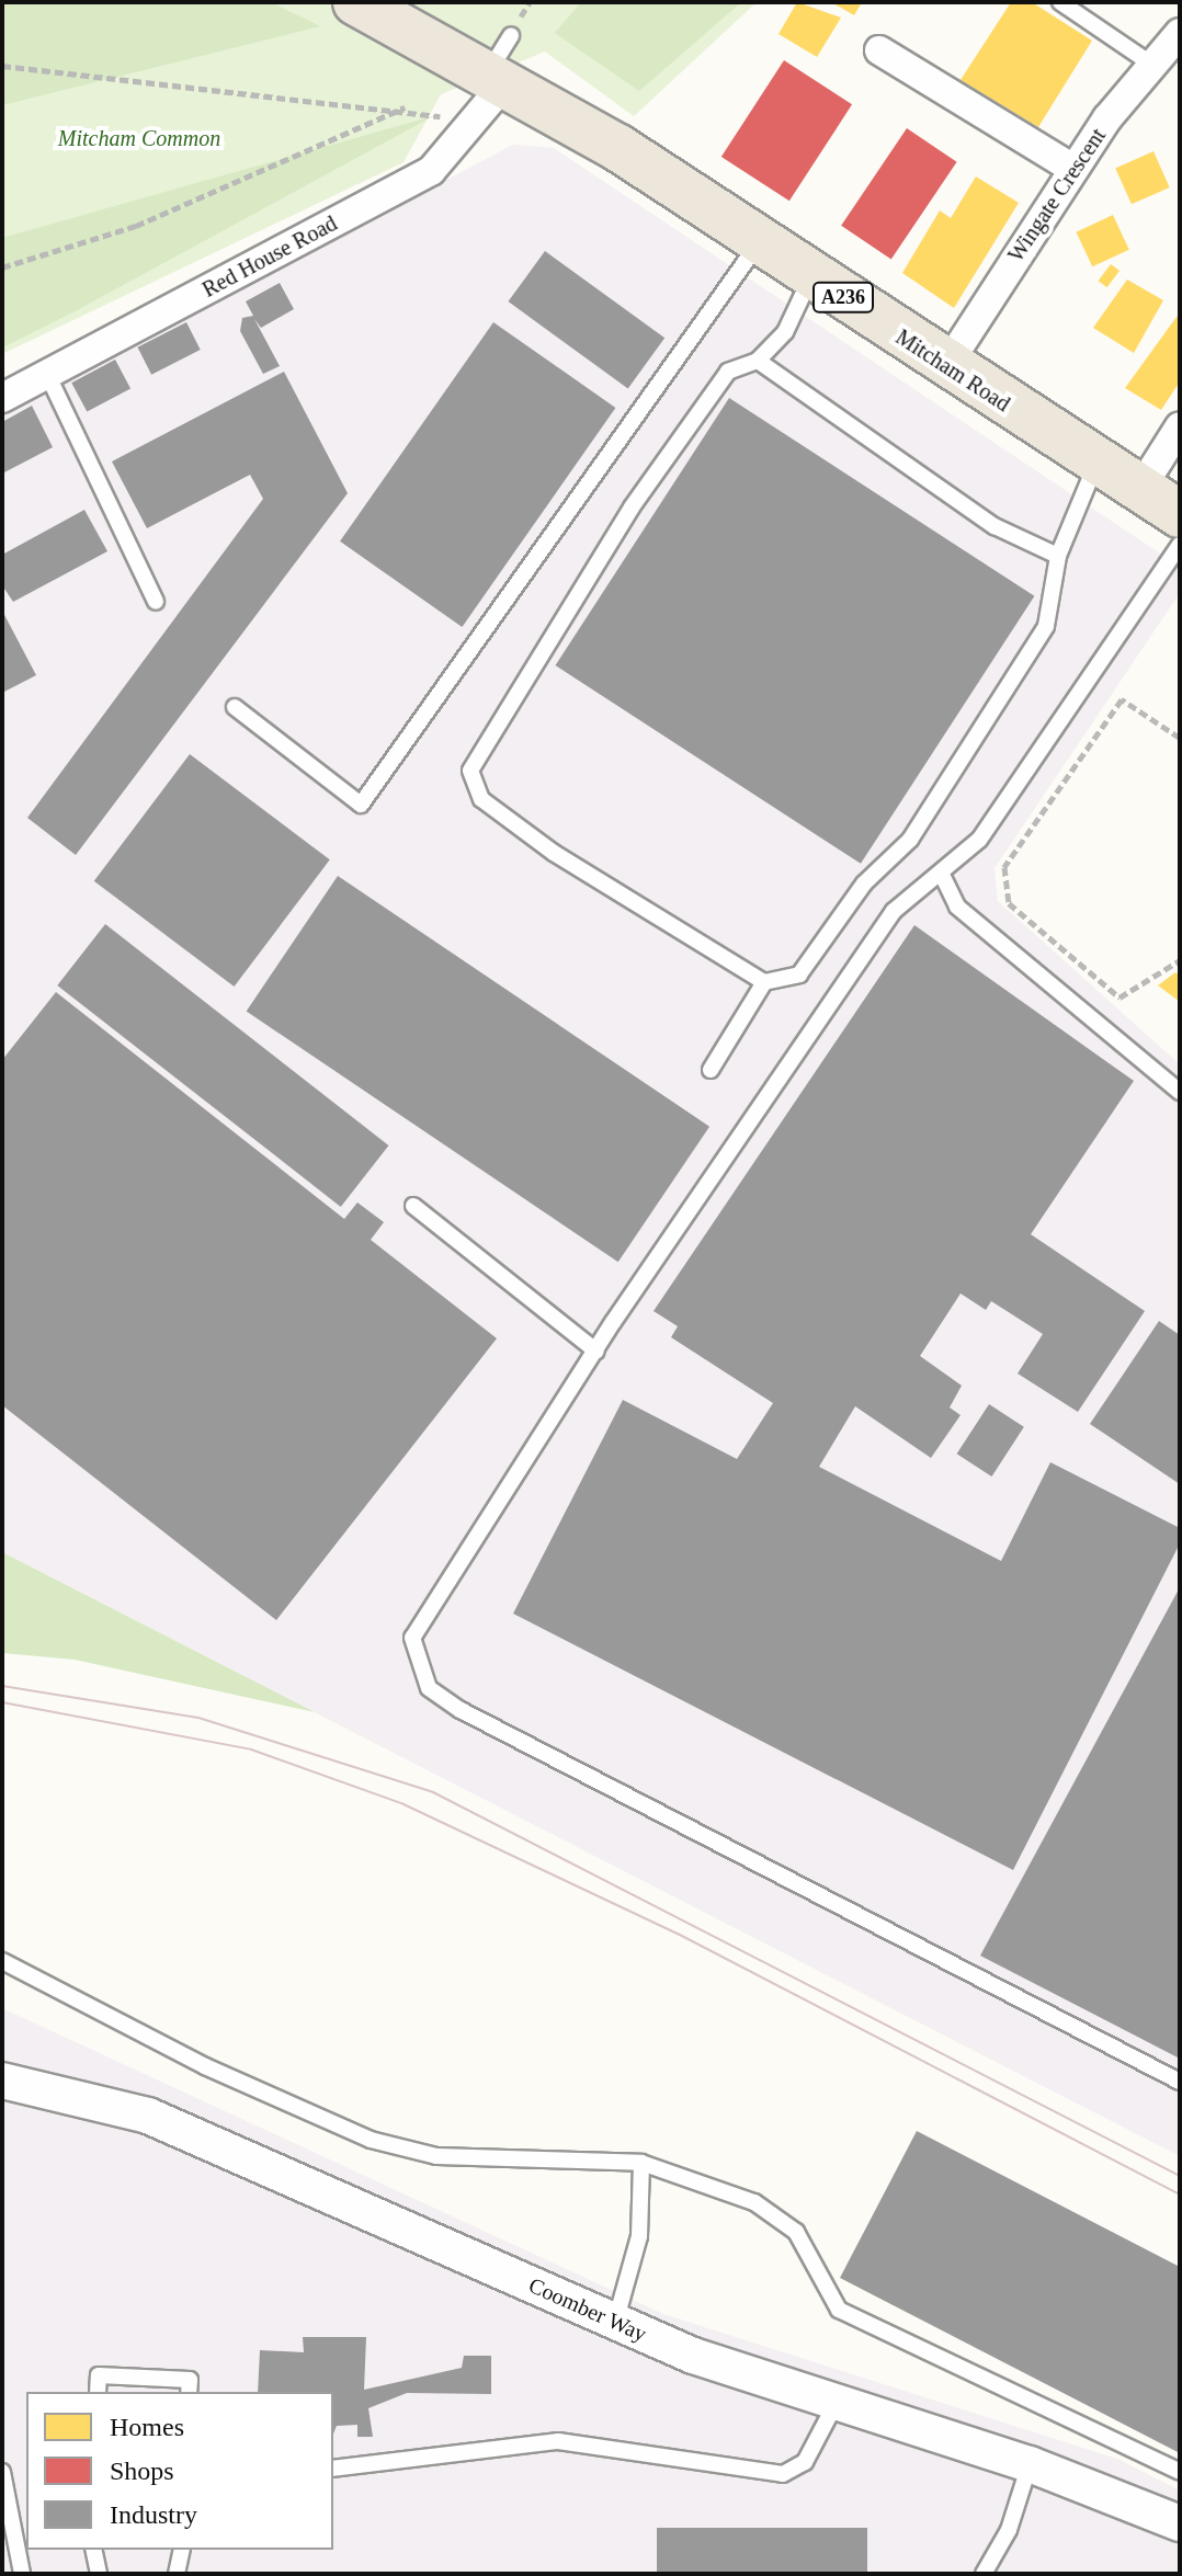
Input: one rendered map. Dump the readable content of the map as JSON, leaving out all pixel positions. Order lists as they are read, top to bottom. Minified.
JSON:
{"streets":{"main road":["A236","Mitcham Road"],"street":["Wingate Crescent","Red House Road","Coomber Way"]},"crossings":[["Wingate Crescent","Mitcham Road"],["Red House Road","A236"],["Red House Road","Mitcham Road"],["A236","Mitcham Road"]],"parks":["Mitcham Common"],"legend":["Homes","Shops","Industry"]}
